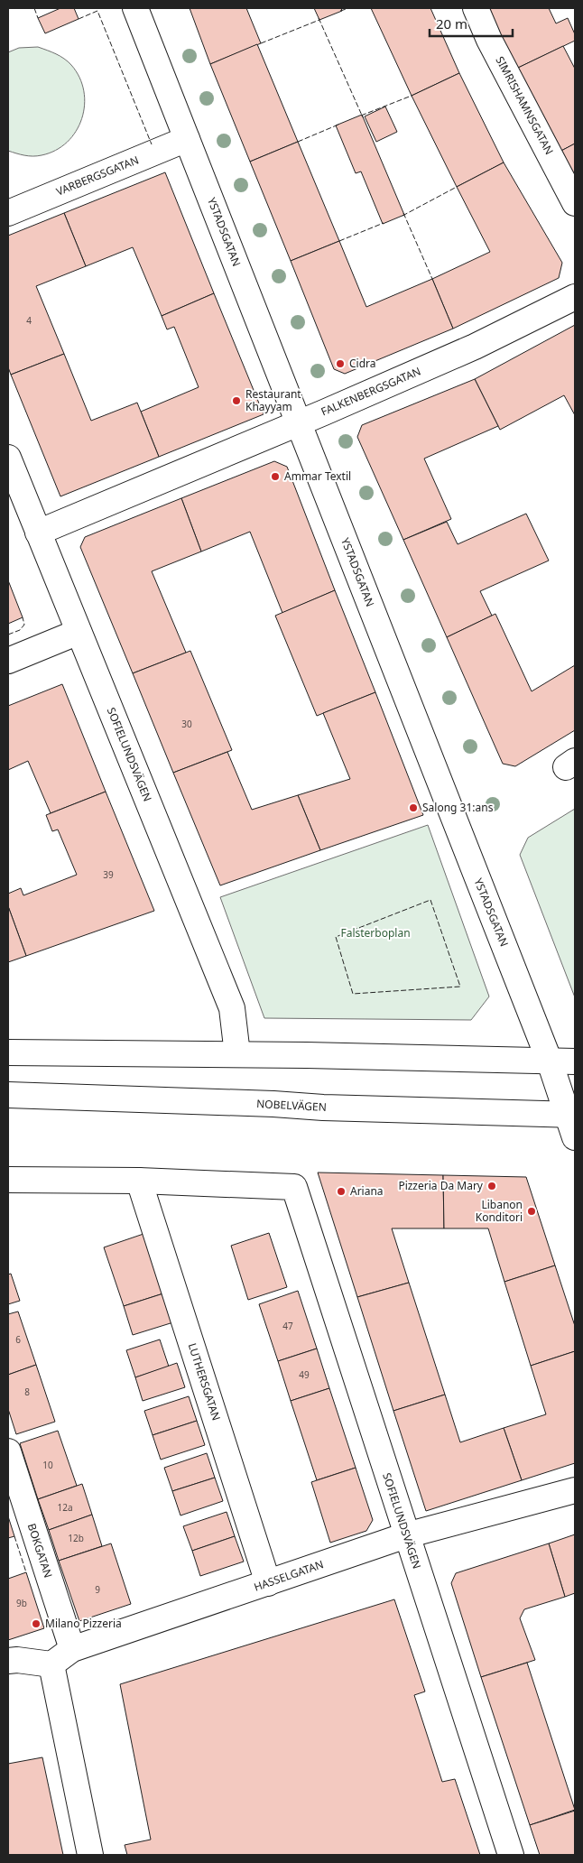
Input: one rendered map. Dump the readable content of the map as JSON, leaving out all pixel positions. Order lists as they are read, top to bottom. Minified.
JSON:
{"streets":{"street":["SIMRISHAMNSGATAN","VARBERGSGATAN","YSTADSGATAN","FALKENBERGSGATAN","SOFIELUNDSVÄGEN","NOBELVÄGEN","LUTHERSGATAN","BOKGATAN","HASSELGATAN"]},"crossings":[["VARBERGSGATAN","YSTADSGATAN"],["YSTADSGATAN","FALKENBERGSGATAN"],["YSTADSGATAN","NOBELVÄGEN"],["FALKENBERGSGATAN","SOFIELUNDSVÄGEN"],["SOFIELUNDSVÄGEN","LUTHERSGATAN"],["SOFIELUNDSVÄGEN","HASSELGATAN"],["LUTHERSGATAN","HASSELGATAN"],["BOKGATAN","HASSELGATAN"]],"parks":["Falsterboplan"],"places":["Cidra","Restaurant Khayyam","Ammar Textil","Salong 31:ans","Pizzeria Da Mary","Ariana","Libanon Konditori","Milano Pizzeria"],"house_numbers":["4","30","39","47","6","49","8","10","12a","12b","9","9b"],"scale_bar":"20 m"}
